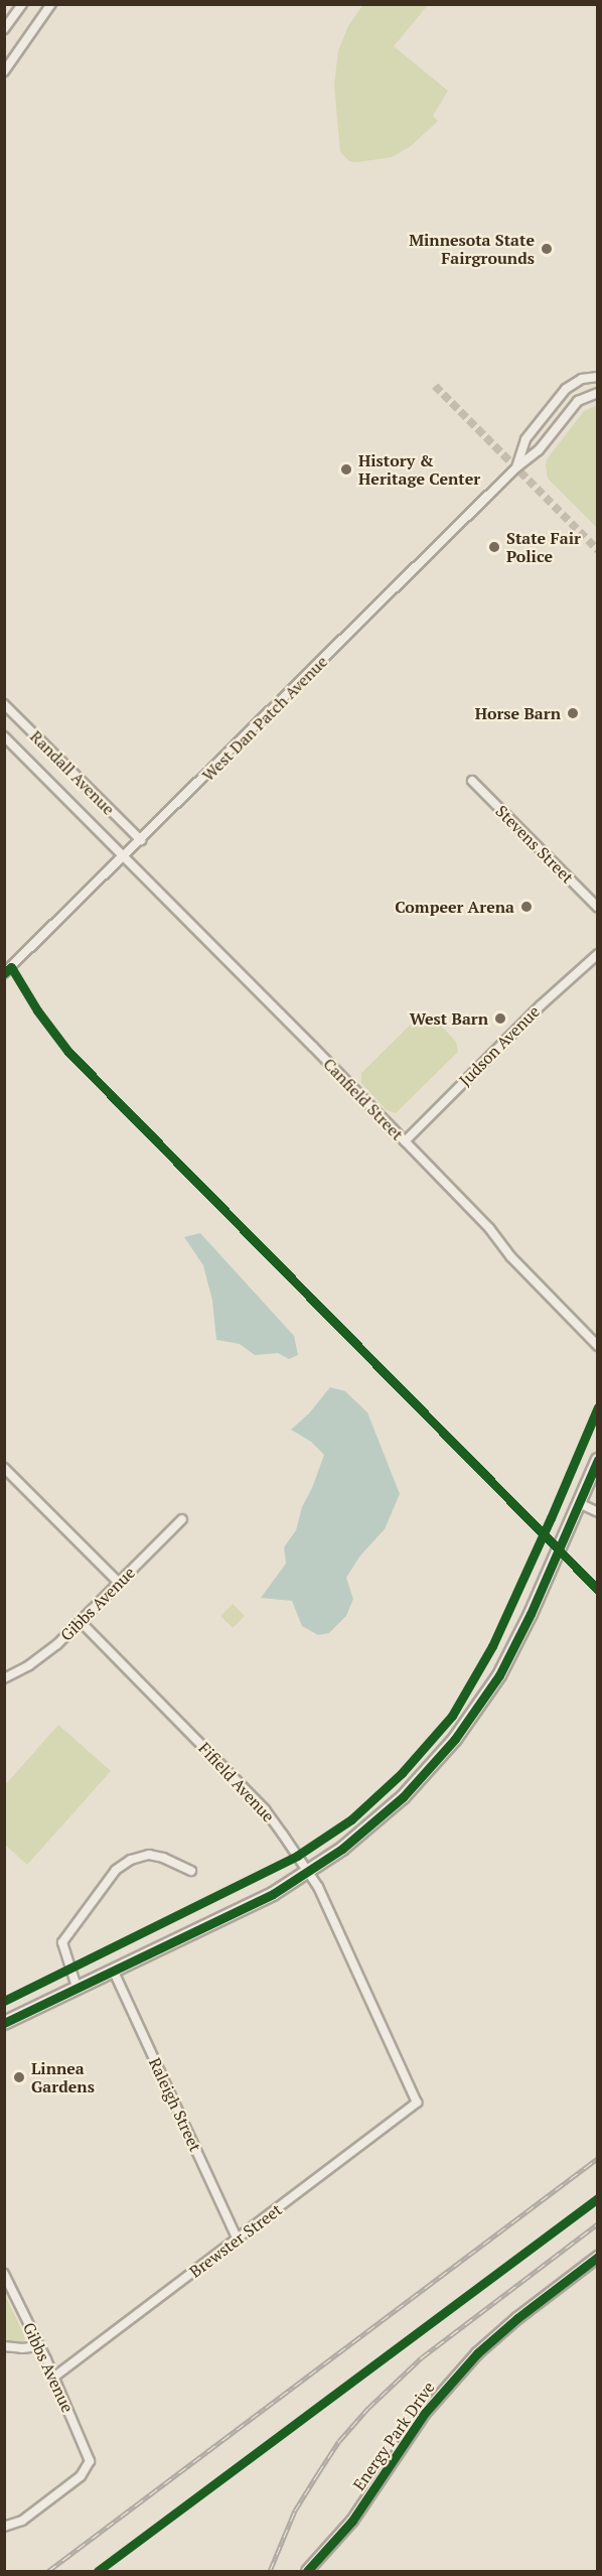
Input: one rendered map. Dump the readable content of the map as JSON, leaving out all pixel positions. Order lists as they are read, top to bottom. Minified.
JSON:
{"streets":{"street":["West Dan Patch Avenue","Randall Avenue","Stevens Street","Judson Avenue","Canfield Street","Gibbs Avenue","Fifield Avenue","Raleigh Street","Brewster Street","Energy Park Drive"]},"crossings":[["West Dan Patch Avenue","Randall Avenue"],["West Dan Patch Avenue","Canfield Street"],["Randall Avenue","Canfield Street"],["Judson Avenue","Canfield Street"],["Gibbs Avenue","Fifield Avenue"],["Gibbs Avenue","Brewster Street"],["Fifield Avenue","Brewster Street"],["Raleigh Street","Brewster Street"]],"places":["Minnesota State Fairgrounds","History & Heritage Center","State Fair Police","Horse Barn","Compeer Arena","West Barn","Linnea Gardens"]}
